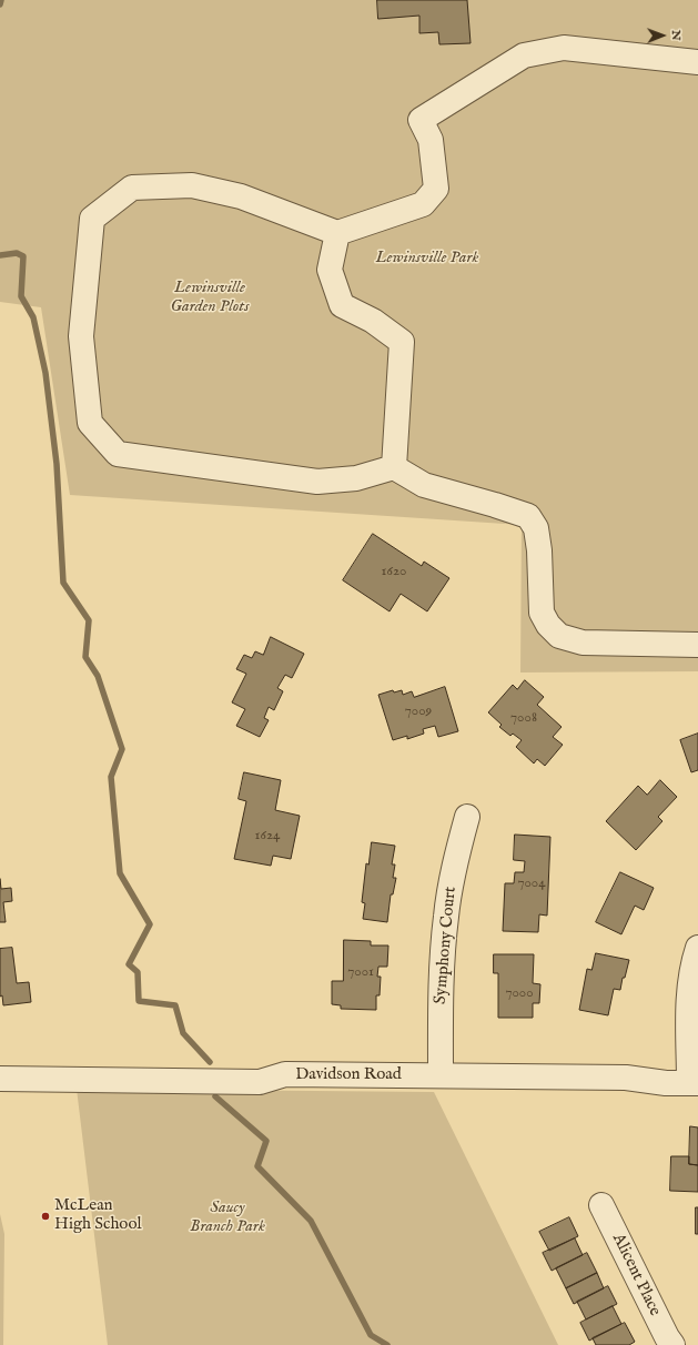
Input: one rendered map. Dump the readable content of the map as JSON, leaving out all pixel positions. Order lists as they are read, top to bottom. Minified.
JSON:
{"streets":{"street":["Symphony Court","Davidson Road","Alicent Place"]},"crossings":[["Symphony Court","Davidson Road"]],"parks":["Lewinsville Park","Lewinsville Garden Plots","Saucy Branch Park"],"places":["McLean High School"],"house_numbers":["1620","7009","7008","1624","7004","7001","7000"],"north":"right"}
